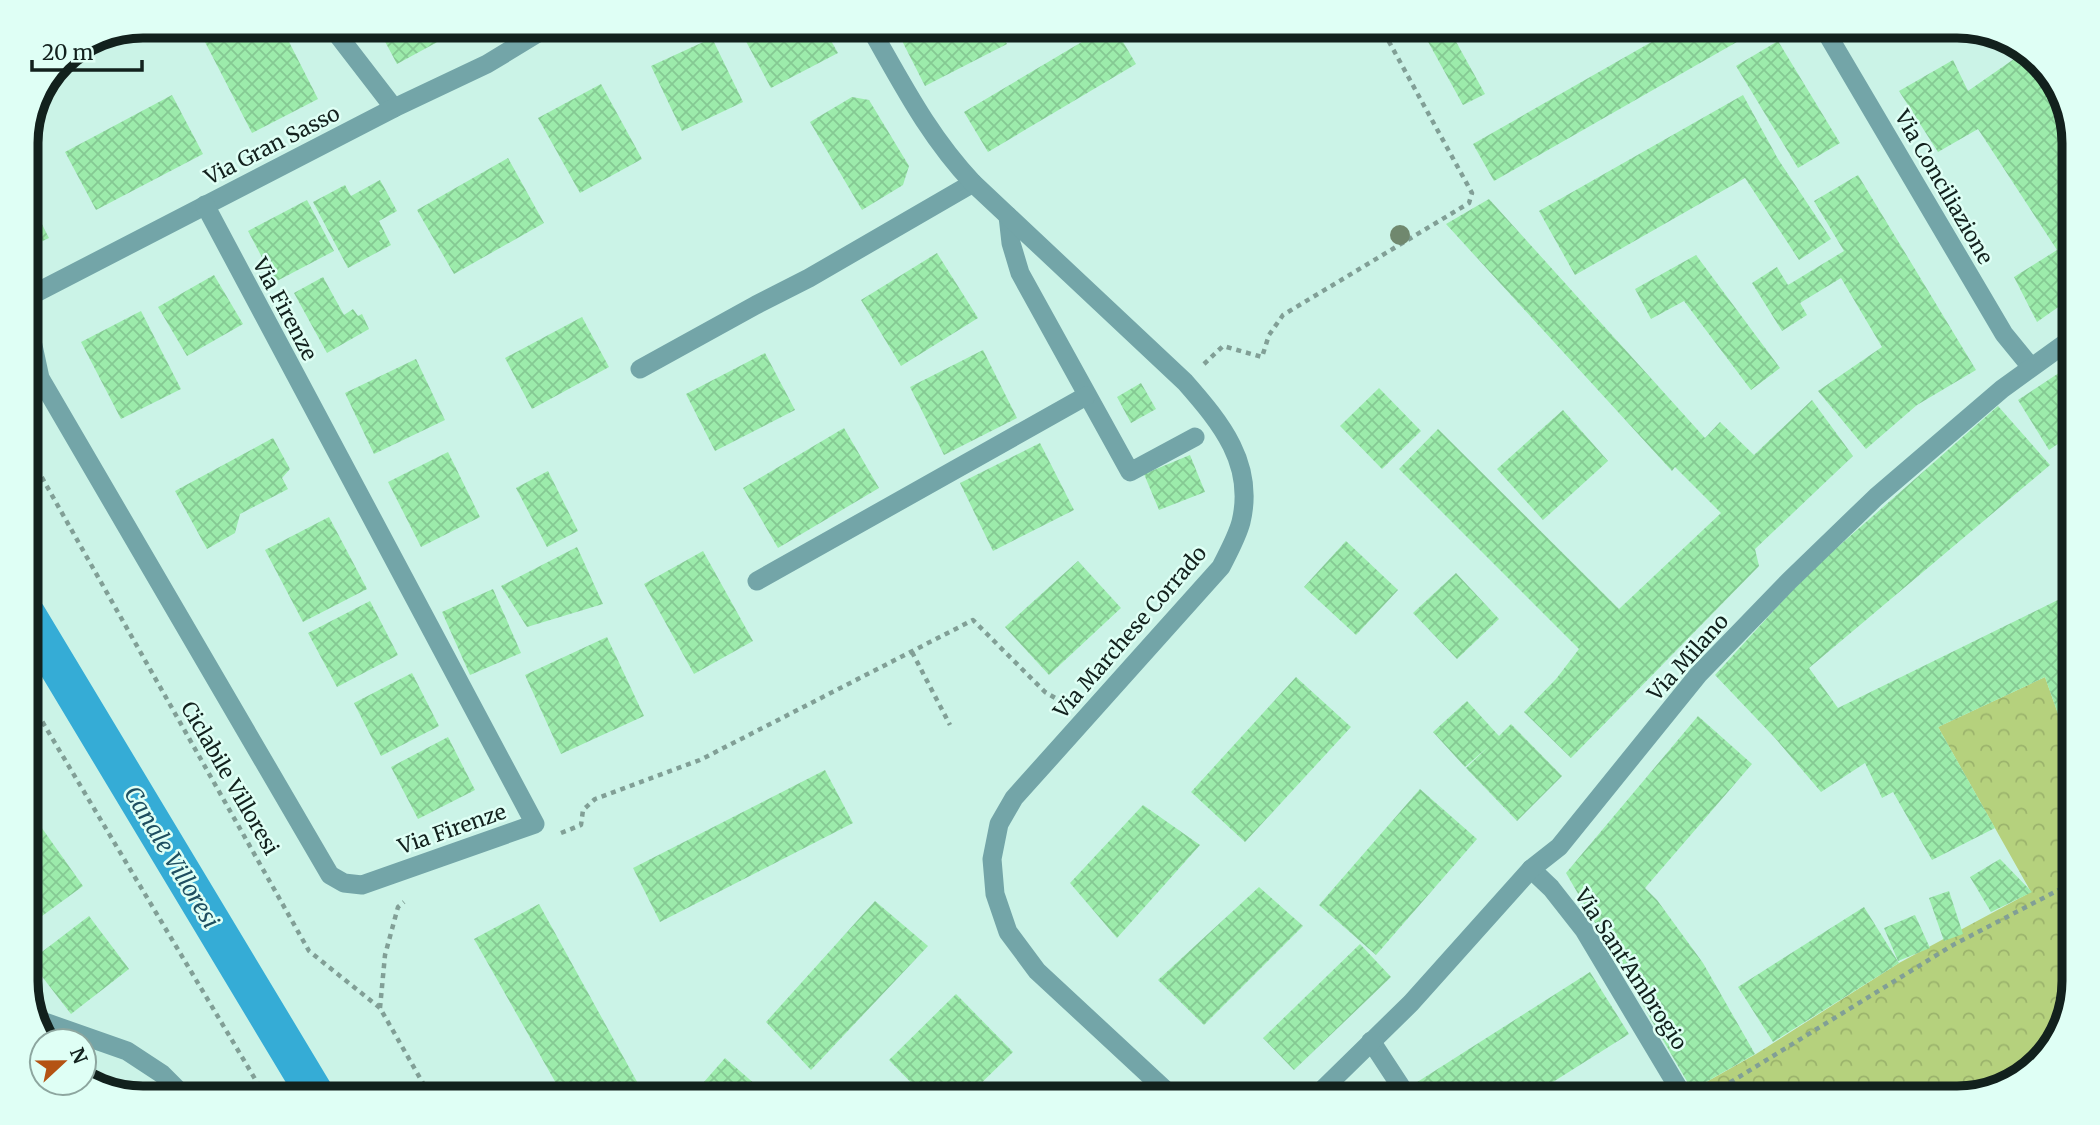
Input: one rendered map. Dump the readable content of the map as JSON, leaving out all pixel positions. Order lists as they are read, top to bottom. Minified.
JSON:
{"streets":{"street":["Via Gran Sasso","Via Conciliazione","Via Firenze","Via Marchese Corrado","Via Milano","Via Sant'Ambrogio"],"path":["Ciclabile Villoresi"]},"crossings":[["Via Gran Sasso","Via Firenze"],["Via Conciliazione","Via Milano"],["Via Milano","Via Sant'Ambrogio"]],"water":["Canale Villoresi"],"scale_bar":"20 m","north":"right"}
